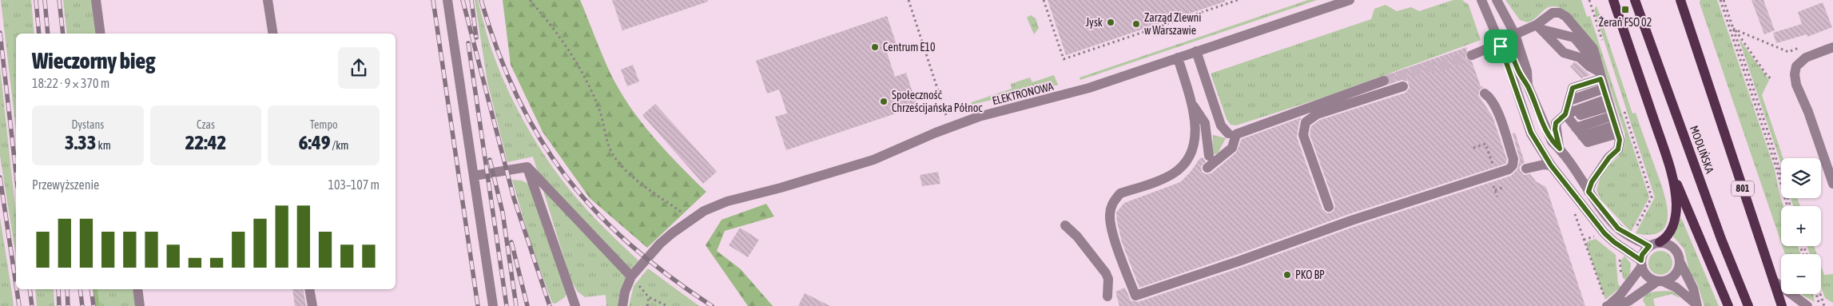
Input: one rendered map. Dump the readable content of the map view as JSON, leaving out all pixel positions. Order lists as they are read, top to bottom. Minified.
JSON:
{"streets":{"main road":["MODLIŃSKA","801"],"street":["ELEKTRONOWA"]},"places":{"transit":["Żerań FSO 02"],"other":["Jysk","Zarząd Zlewni w Warszawie","Centrum E10","Społeczność Chrześcijańska Północ","PKO BP"]},"page":{"heading":["Wieczorny bieg","18:22 · 9 × 370 m"],"stats":[["Dystans","3.33 km"],["Czas","22:42"],["Tempo","6:49 /km"]],"map_buttons":["+","−"],"chart":["Przewyższenie","103–107 m"]}}
